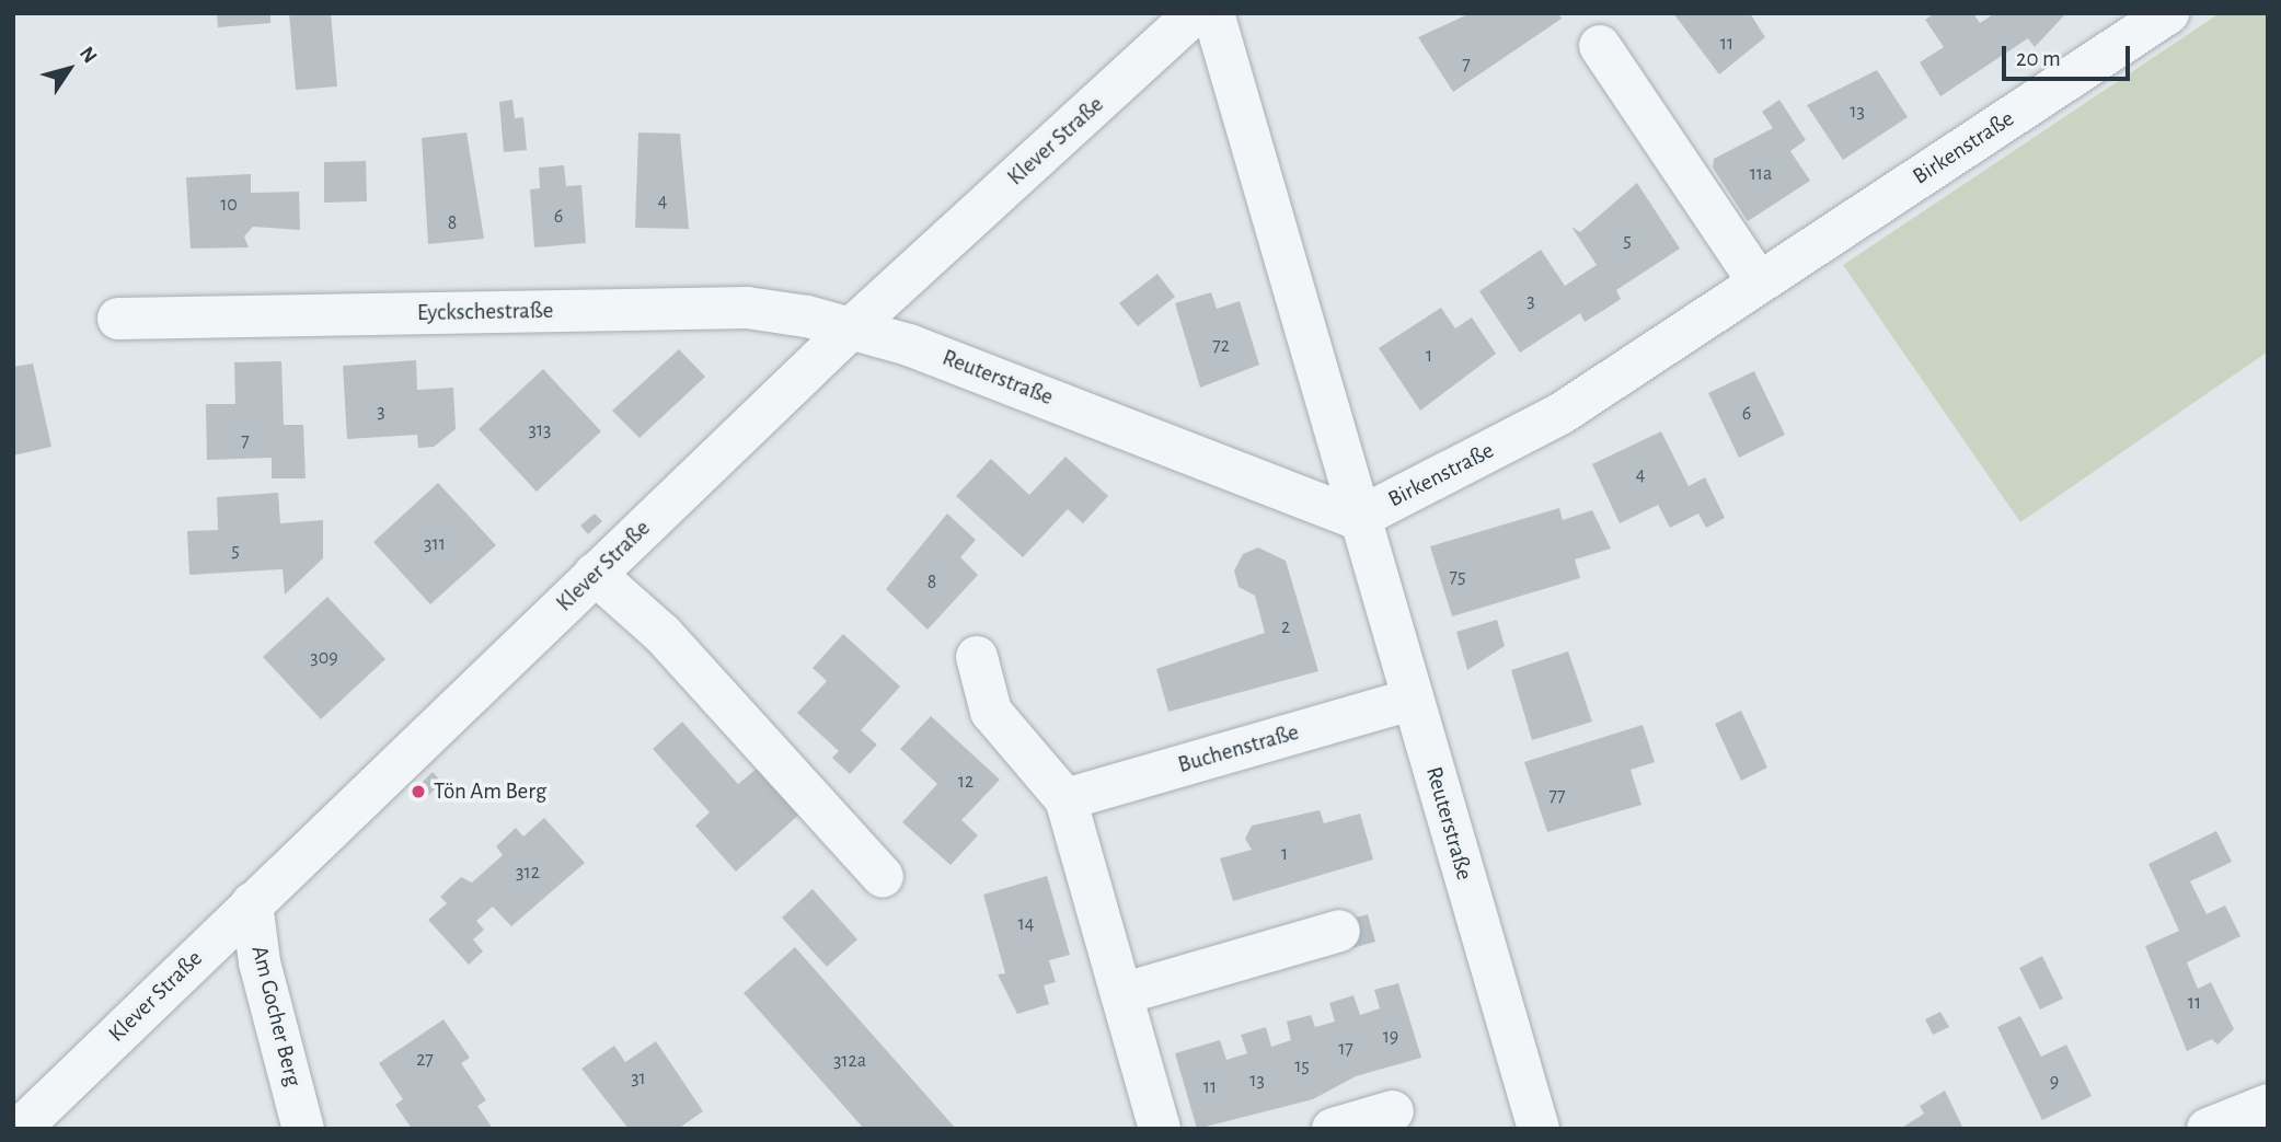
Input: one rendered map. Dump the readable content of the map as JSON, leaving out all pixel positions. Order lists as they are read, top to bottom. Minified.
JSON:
{"streets":{"street":["Klever Straße","Birkenstraße","Eyckschestraße","Reuterstraße","Buchenstraße","Am Gocher Berg"]},"crossings":[["Klever Straße","Eyckschestraße"],["Klever Straße","Reuterstraße"],["Klever Straße","Am Gocher Berg"],["Birkenstraße","Reuterstraße"],["Eyckschestraße","Reuterstraße"],["Reuterstraße","Buchenstraße"]],"places":["Tön Am Berg"],"house_numbers":["11","7","13","11a","4","10","6","8","5","3","72","1","3","6","313","7","4","311","5","75","8","2","309","12","77","1","312","14","11","19","17","27","312a","15","31","13","9","11"],"scale_bar":"20 m","north":"top right"}
